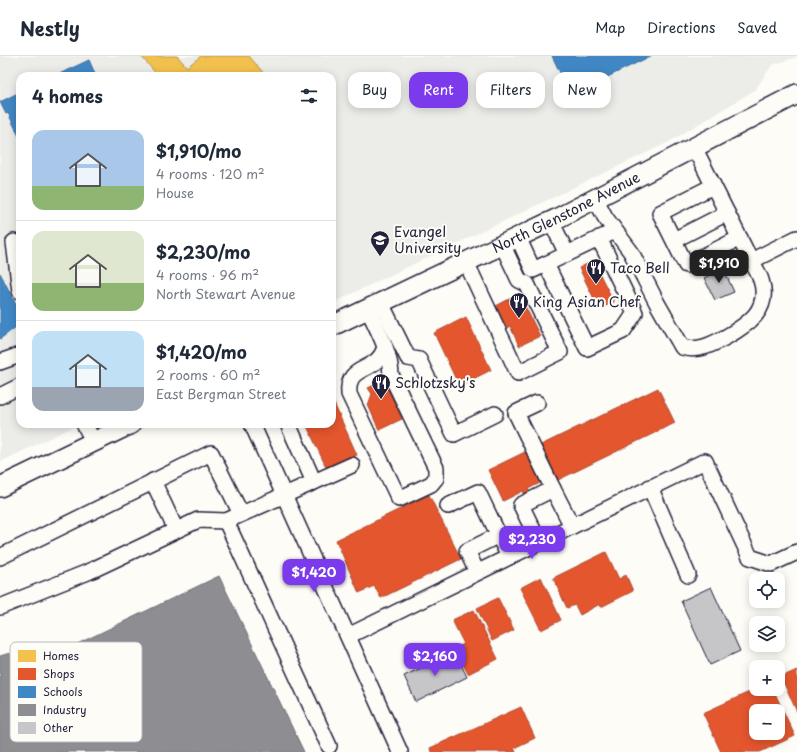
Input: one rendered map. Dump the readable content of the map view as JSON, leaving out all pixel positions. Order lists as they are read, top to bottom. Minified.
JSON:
{"streets":{"main road":["North Glenstone Avenue"]},"places":{"school or university":["Evangel University"],"restaurant":["Taco Bell","King Asian Chef","Schlotzsky's"]},"legend":["Homes","Shops","Schools","Industry","Other"],"page":{"header":"Nestly","nav":["Map","Directions","Saved"],"chip":["Buy","Rent","Filters","New"],"heading":"4 homes","list":[{"name":"$1,910/mo","note":"4 rooms · 120 m² · House"},{"name":"$2,230/mo","note":"4 rooms · 96 m² · North Stewart Avenue"},{"name":"$1,420/mo","note":"2 rooms · 60 m² · East Bergman Street"}],"price":["$1,910","$2,230","$1,420","$2,160"],"map_buttons":["+","−"]}}
